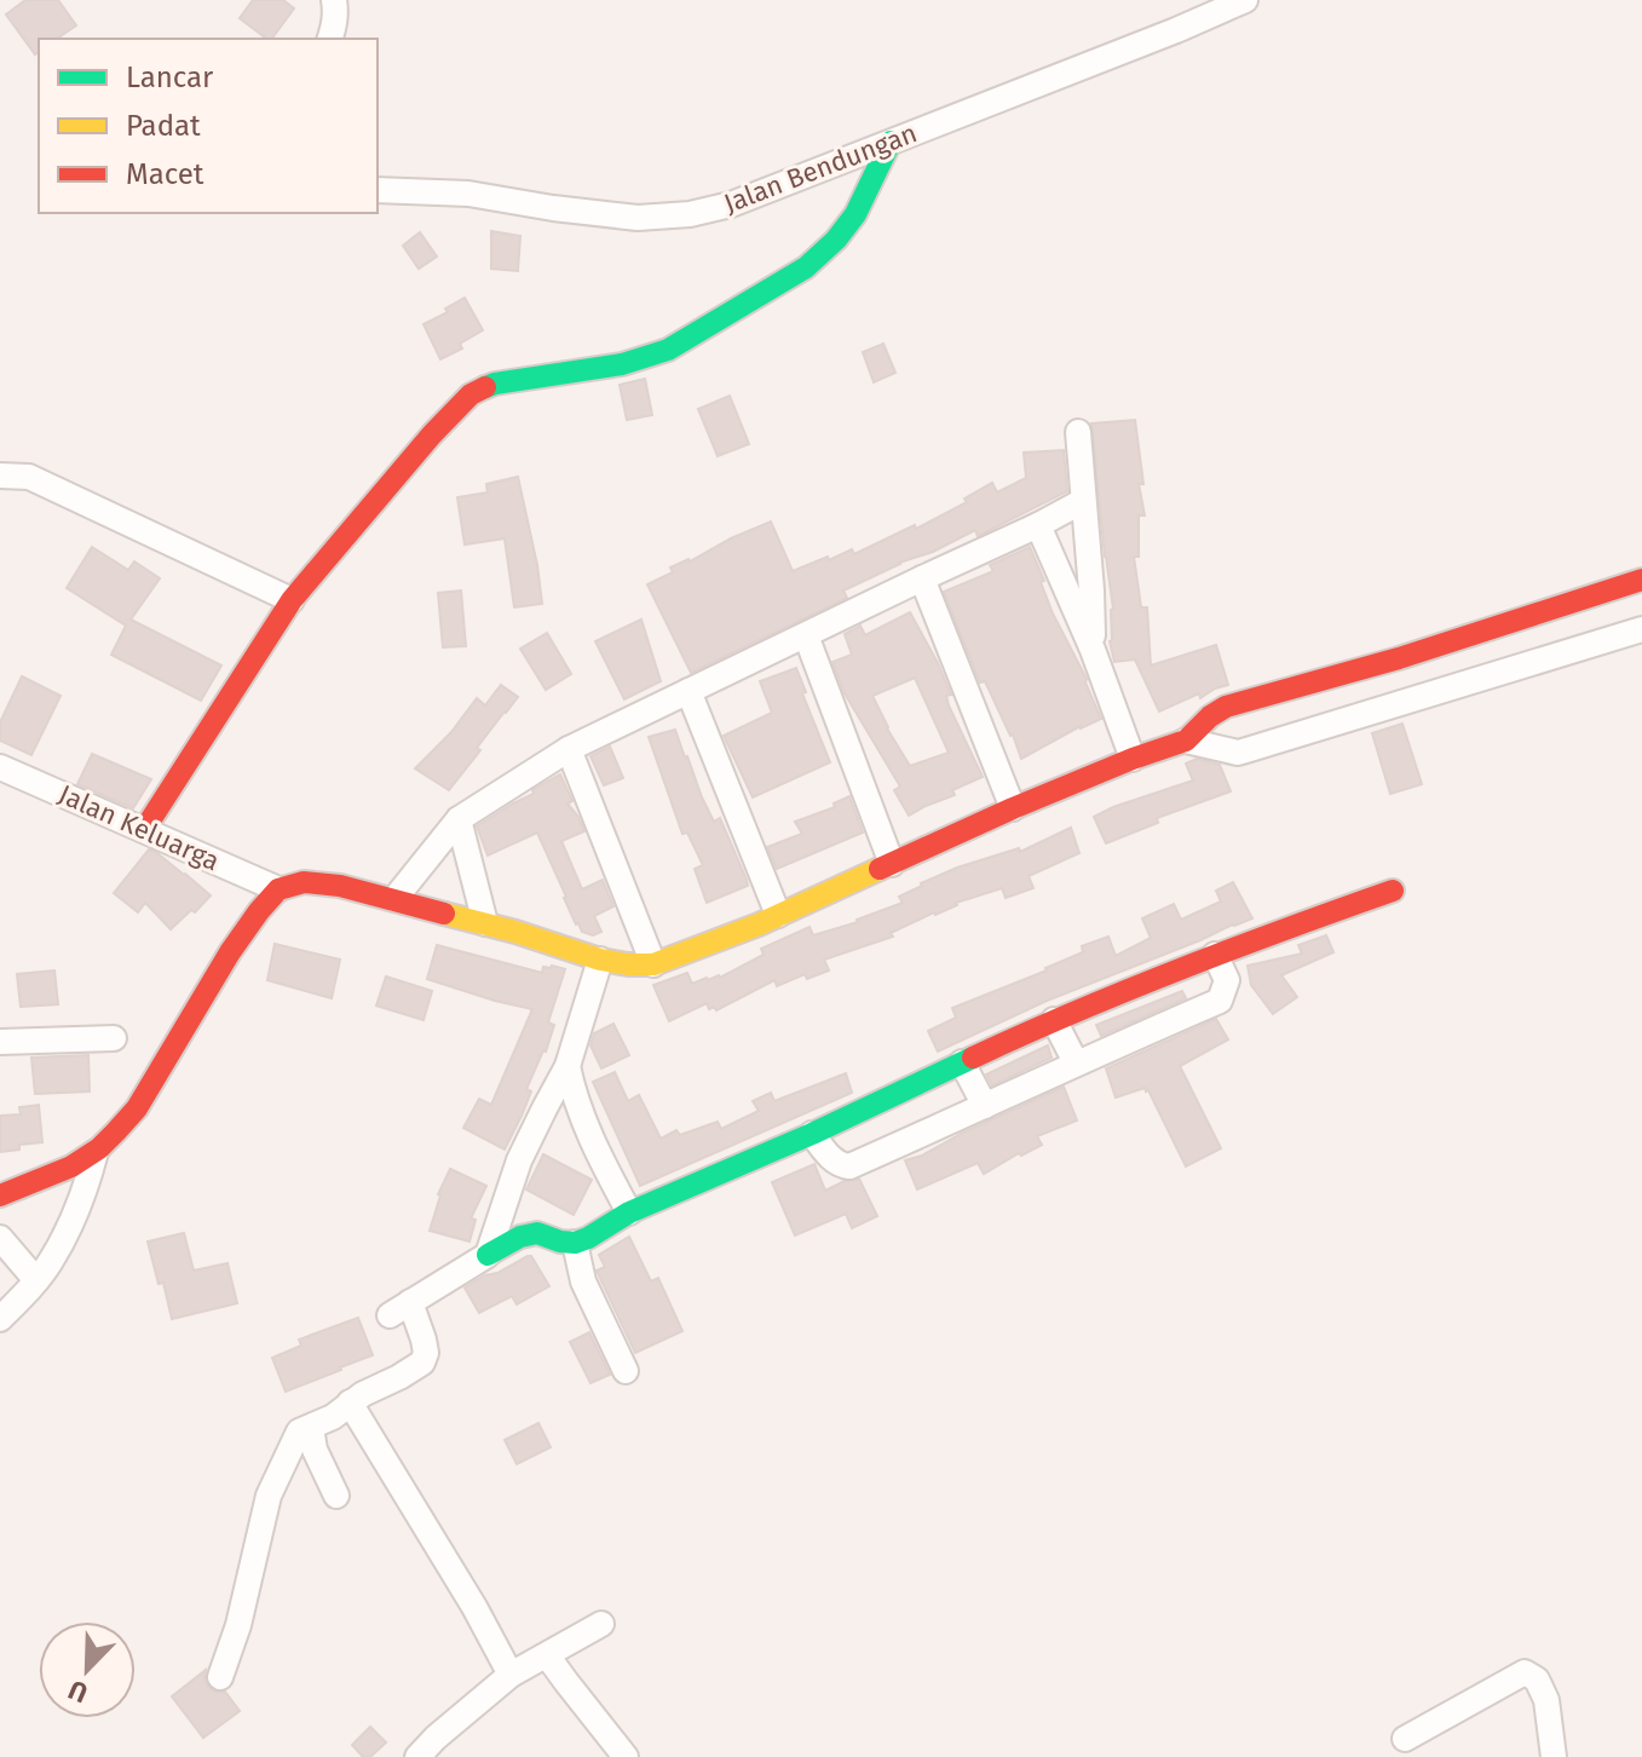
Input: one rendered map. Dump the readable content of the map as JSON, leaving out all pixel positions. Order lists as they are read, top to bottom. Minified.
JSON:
{"streets":{"street":["Jalan Bendungan","Jalan Keluarga"]},"legend":["Lancar","Padat","Macet"],"north":"bottom left"}
